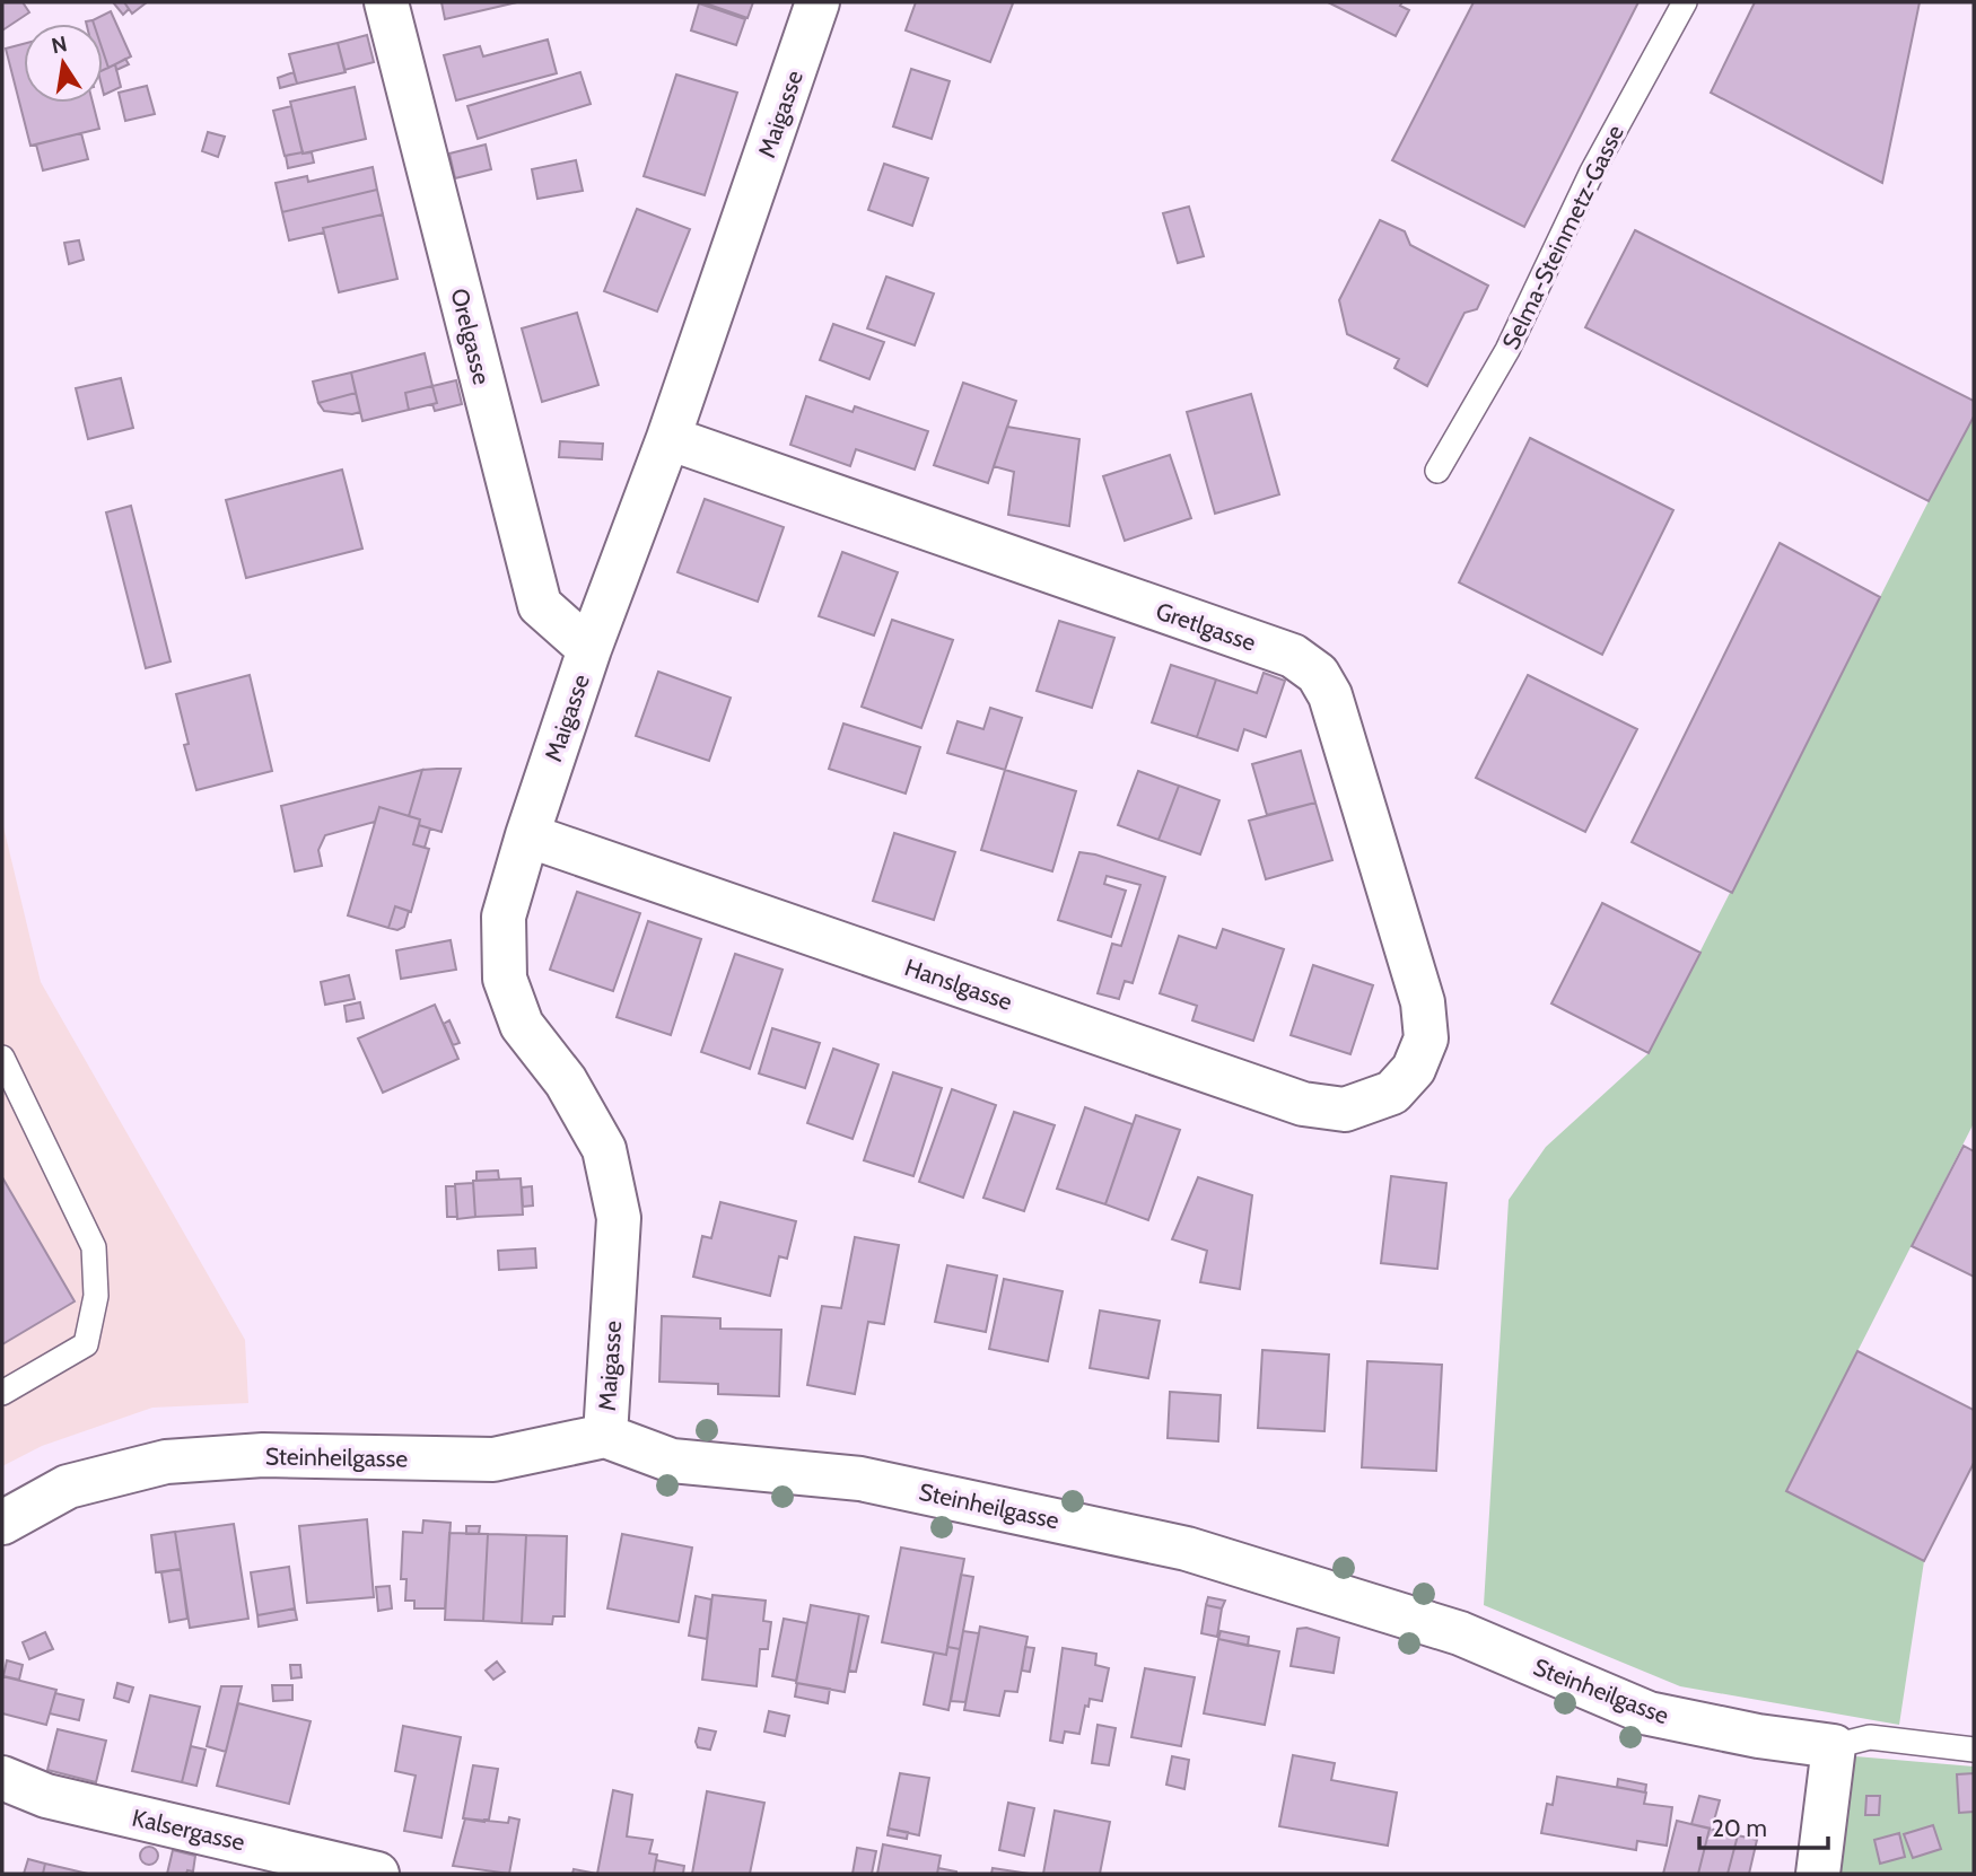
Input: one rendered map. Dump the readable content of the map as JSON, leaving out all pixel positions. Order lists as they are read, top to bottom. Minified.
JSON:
{"streets":{"street":["Maigasse","Orelgasse","Gretlgasse","Hanslgasse","Steinheilgasse","Kalsergasse"],"lane":["Selma-Steinmetz-Gasse"]},"crossings":[["Maigasse","Orelgasse"],["Maigasse","Gretlgasse"],["Maigasse","Hanslgasse"],["Maigasse","Steinheilgasse"],["Gretlgasse","Hanslgasse"]],"scale_bar":"20 m","north":"top"}
